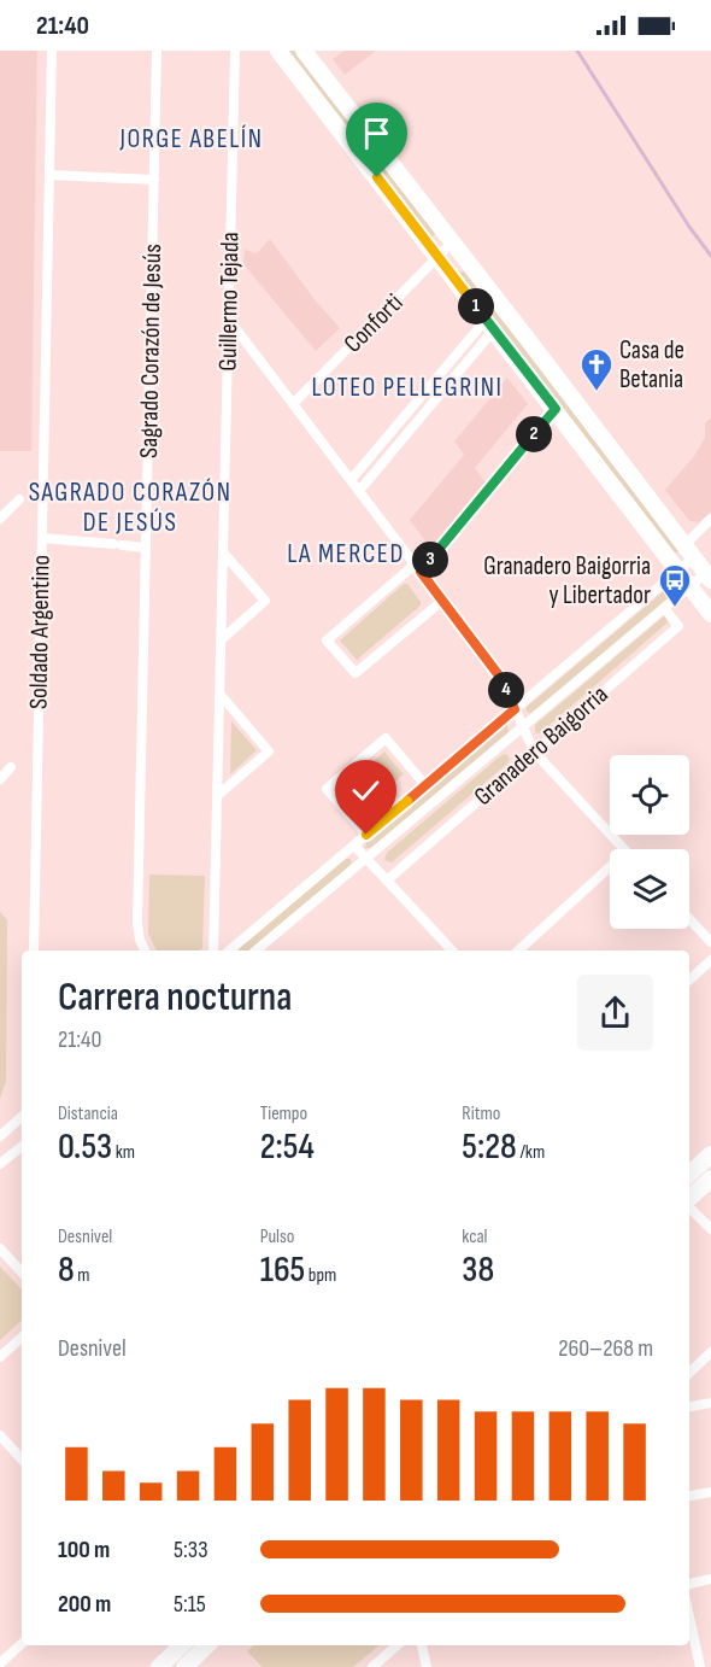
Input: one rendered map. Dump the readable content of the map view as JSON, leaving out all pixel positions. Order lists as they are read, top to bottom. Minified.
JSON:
{"streets":{"street":["Guillermo Tejada","Conforti","Sagrado Corazón de Jesús","Soldado Argentino","Granadero Baigorria"]},"districts":["JORGE ABELÍN","LOTEO PELLEGRINI","SAGRADO CORAZÓN DE JESÚS","LA MERCED"],"places":{"church":["Casa de Betania"],"bus stop":["Granadero Baigorria y Libertador"]},"page":{"status":"21:40","pins":["1","2","3","4"],"heading":["Carrera nocturna","21:40"],"stats":[["Distancia","0.53 km"],["Tiempo","2:54"],["Ritmo","5:28 /km"],["Desnivel","8 m"],["Pulso","165 bpm"],["kcal","38"]],"chart":["Desnivel","260–268 m"],"list":[{"name":"100 m","note":"5:33"},{"name":"200 m","note":"5:15"}]}}
